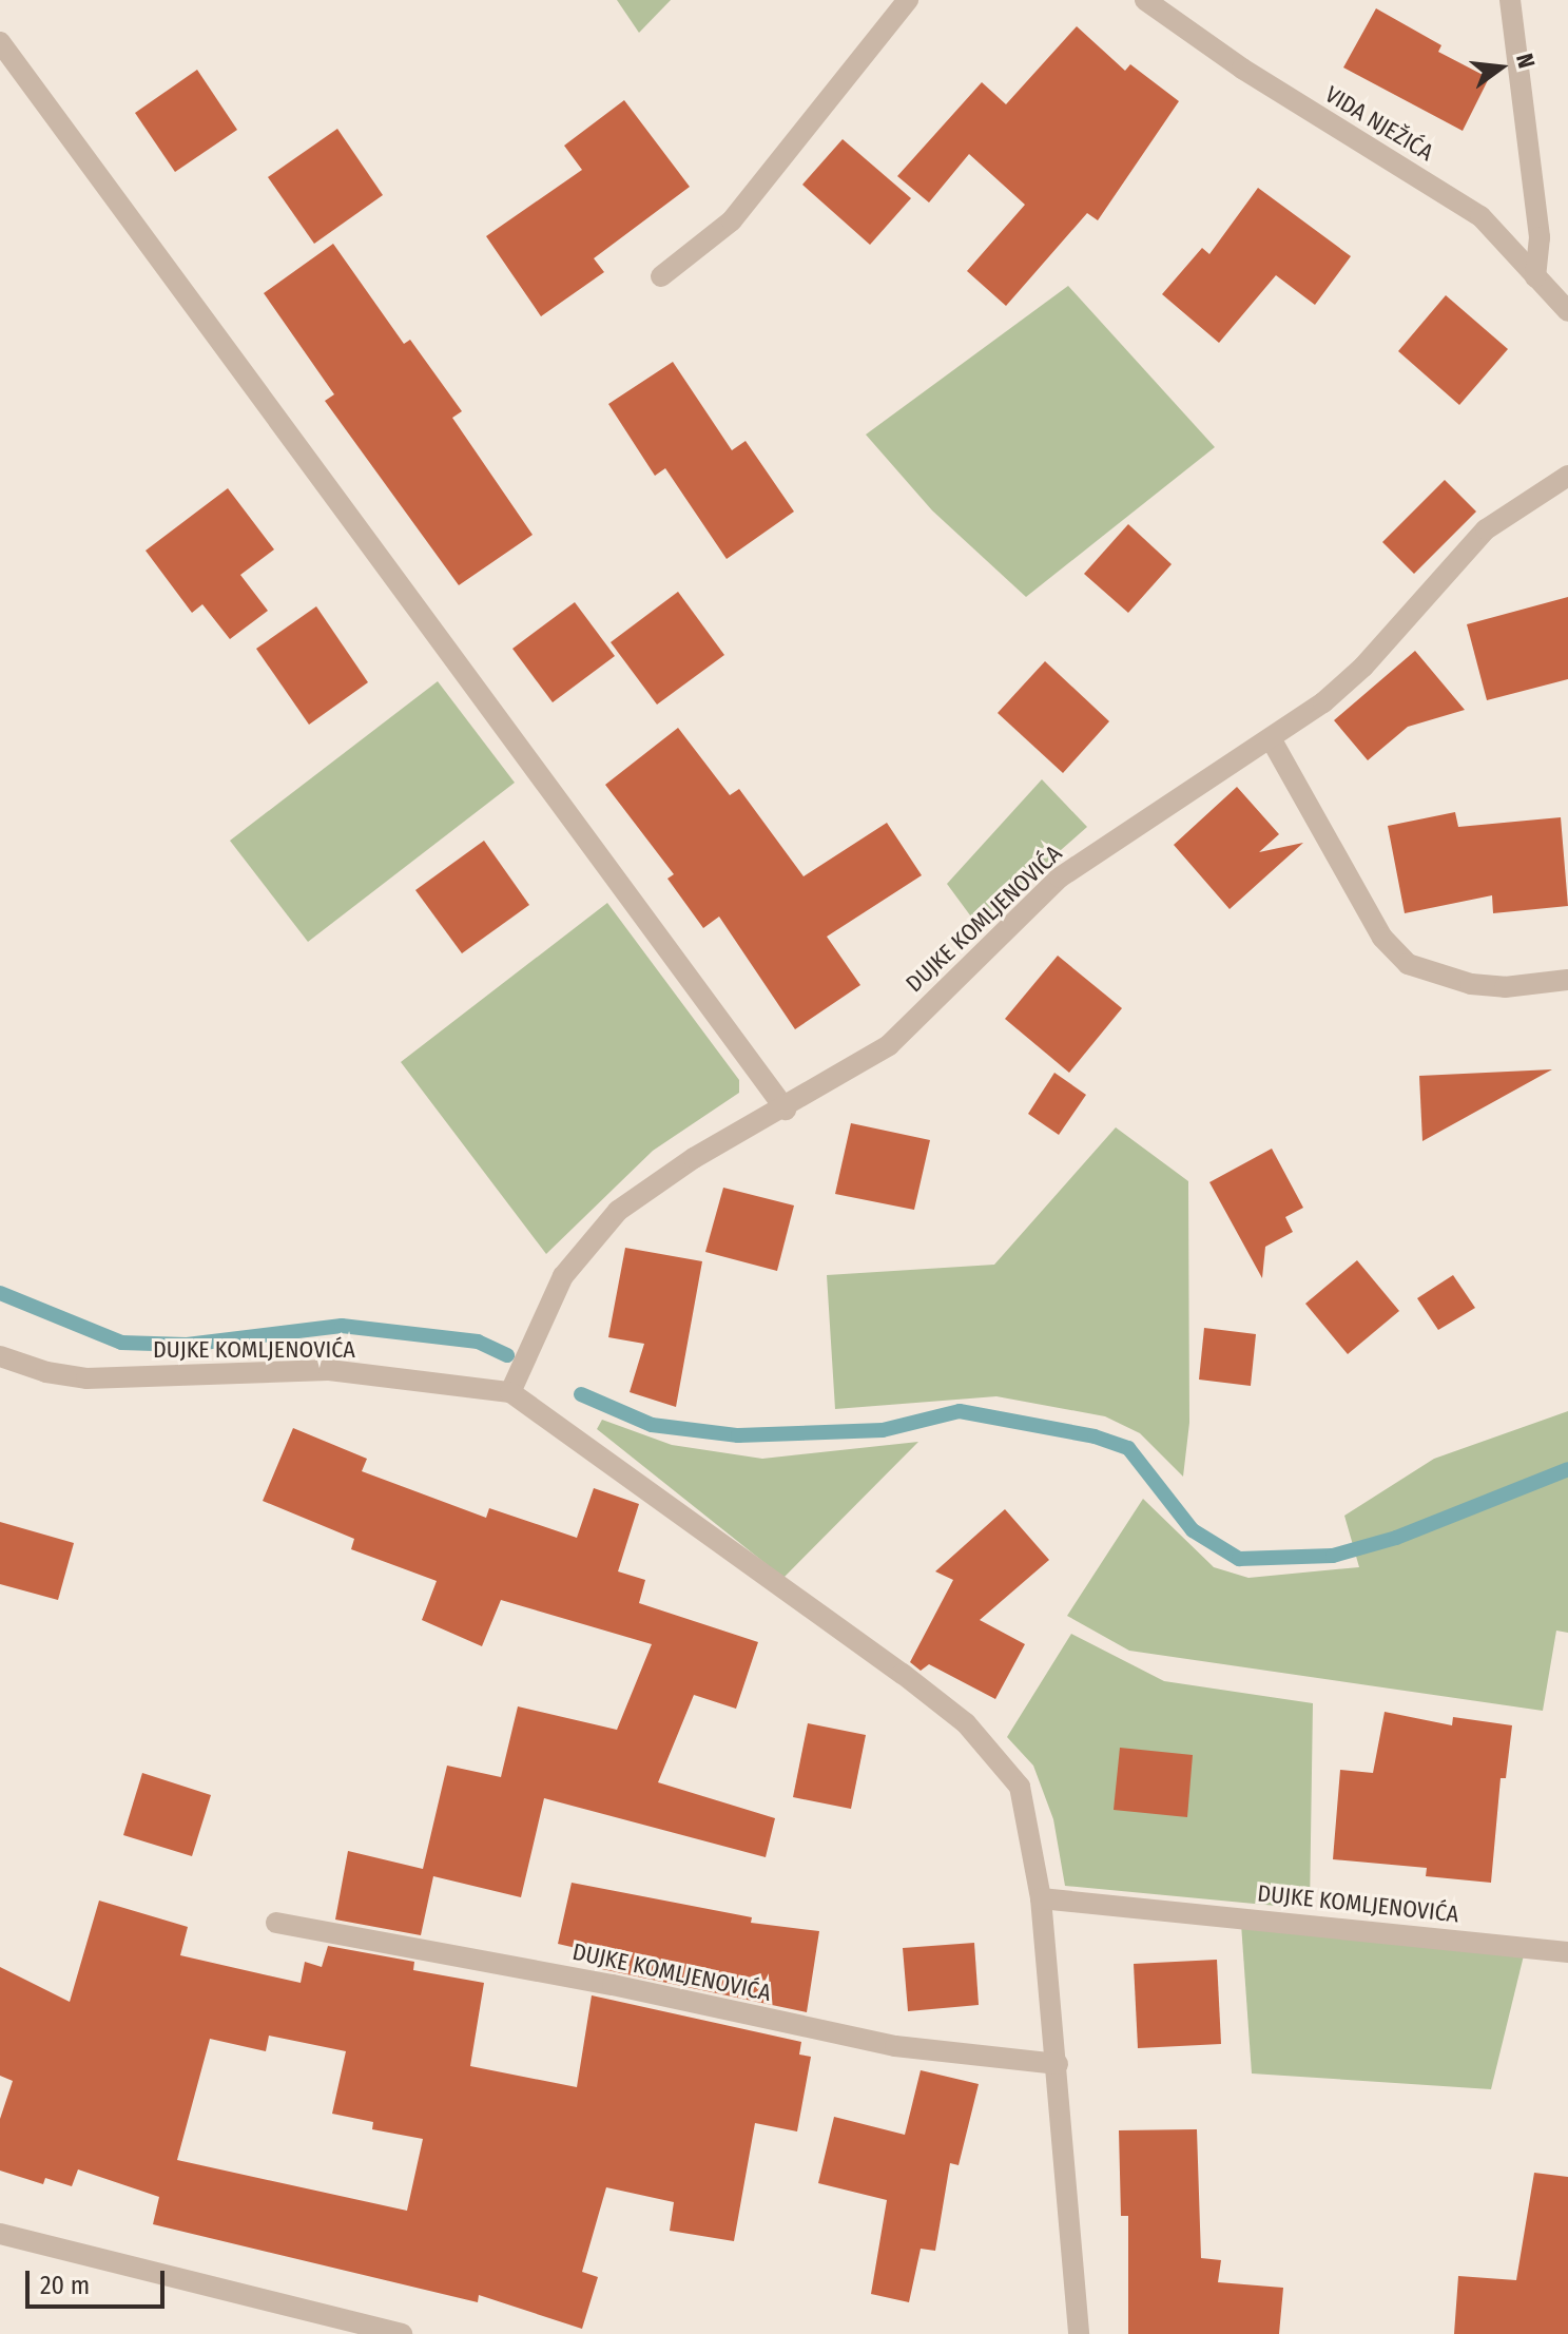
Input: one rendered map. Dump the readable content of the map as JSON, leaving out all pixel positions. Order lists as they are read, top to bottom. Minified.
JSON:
{"streets":{"street":["VIDA NJEŽIĆA","DUJKE KOMLJENOVIĆA"]},"scale_bar":"20 m","north":"right"}
